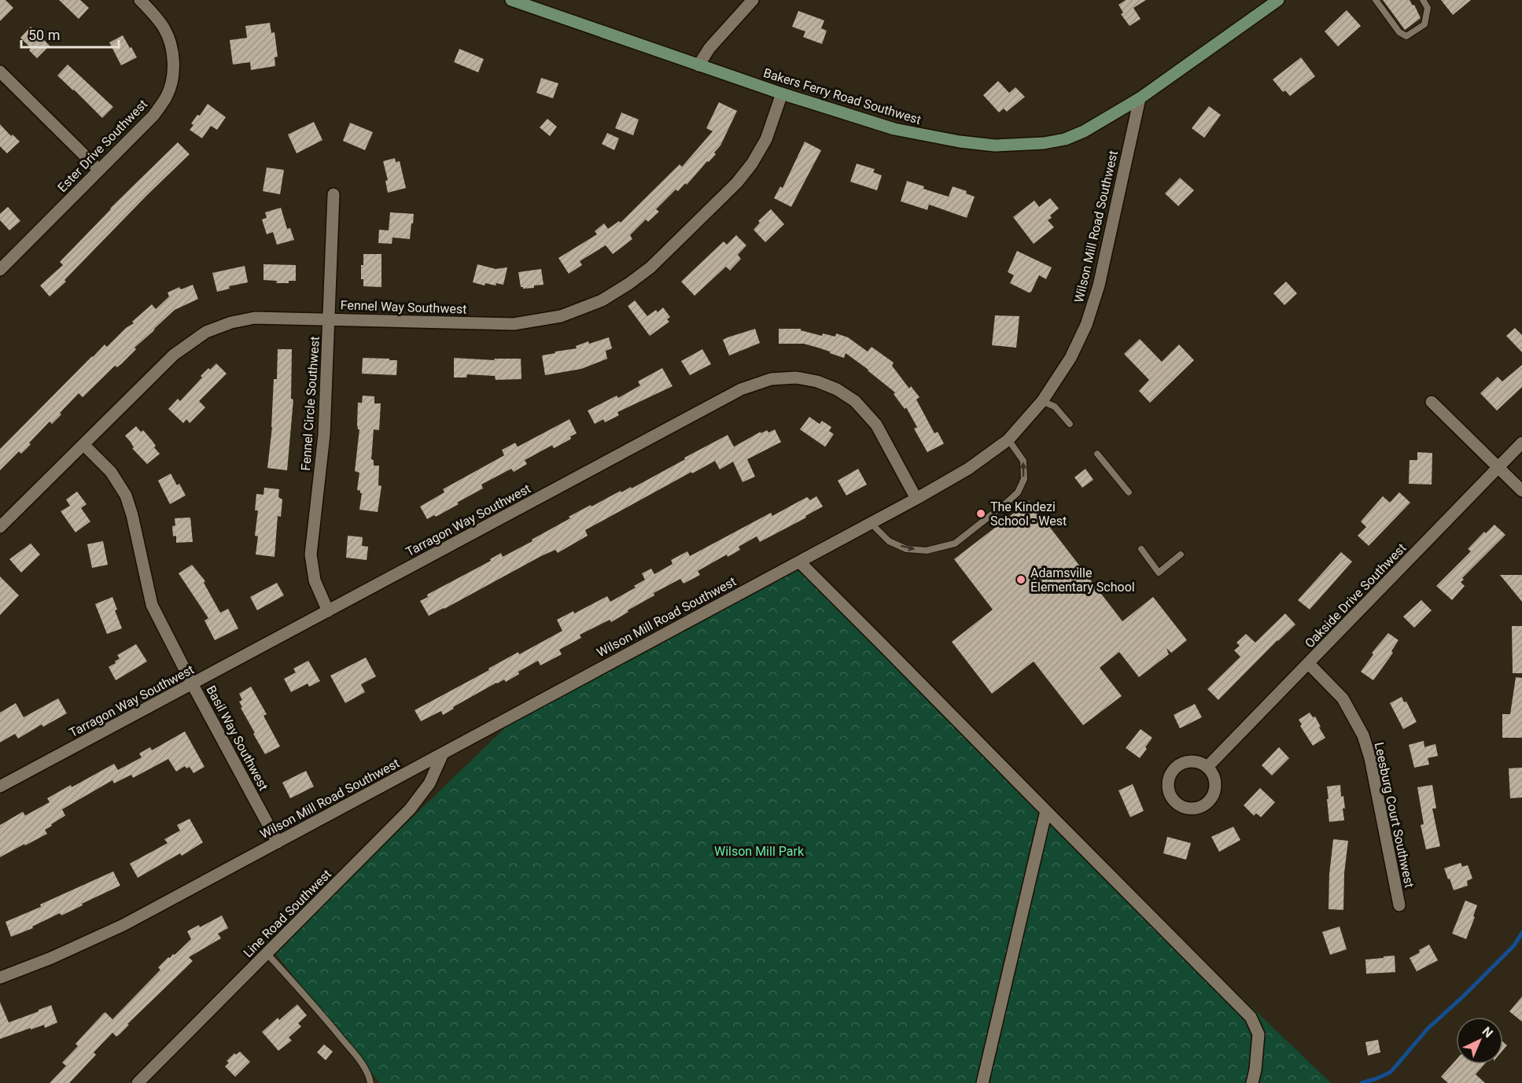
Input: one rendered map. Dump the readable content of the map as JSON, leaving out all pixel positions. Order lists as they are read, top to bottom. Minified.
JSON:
{"streets":{"street":["Bakers Ferry Road Southwest","Ester Drive Southwest","Wilson Mill Road Southwest","Fennel Way Southwest","Fennel Circle Southwest","Tarragon Way Southwest","Oakside Drive Southwest","Basil Way Southwest","Leesburg Court Southwest","Line Road Southwest"]},"crossings":[["Bakers Ferry Road Southwest","Wilson Mill Road Southwest"],["Bakers Ferry Road Southwest","Fennel Way Southwest"],["Wilson Mill Road Southwest","Tarragon Way Southwest"],["Wilson Mill Road Southwest","Basil Way Southwest"],["Wilson Mill Road Southwest","Line Road Southwest"],["Fennel Way Southwest","Fennel Circle Southwest"],["Fennel Way Southwest","Basil Way Southwest"],["Fennel Circle Southwest","Tarragon Way Southwest"],["Tarragon Way Southwest","Basil Way Southwest"],["Oakside Drive Southwest","Leesburg Court Southwest"]],"parks":["Wilson Mill Park"],"places":["The Kindezi School - West","Adamsville Elementary School"],"scale_bar":"50 m","north":"top right"}
